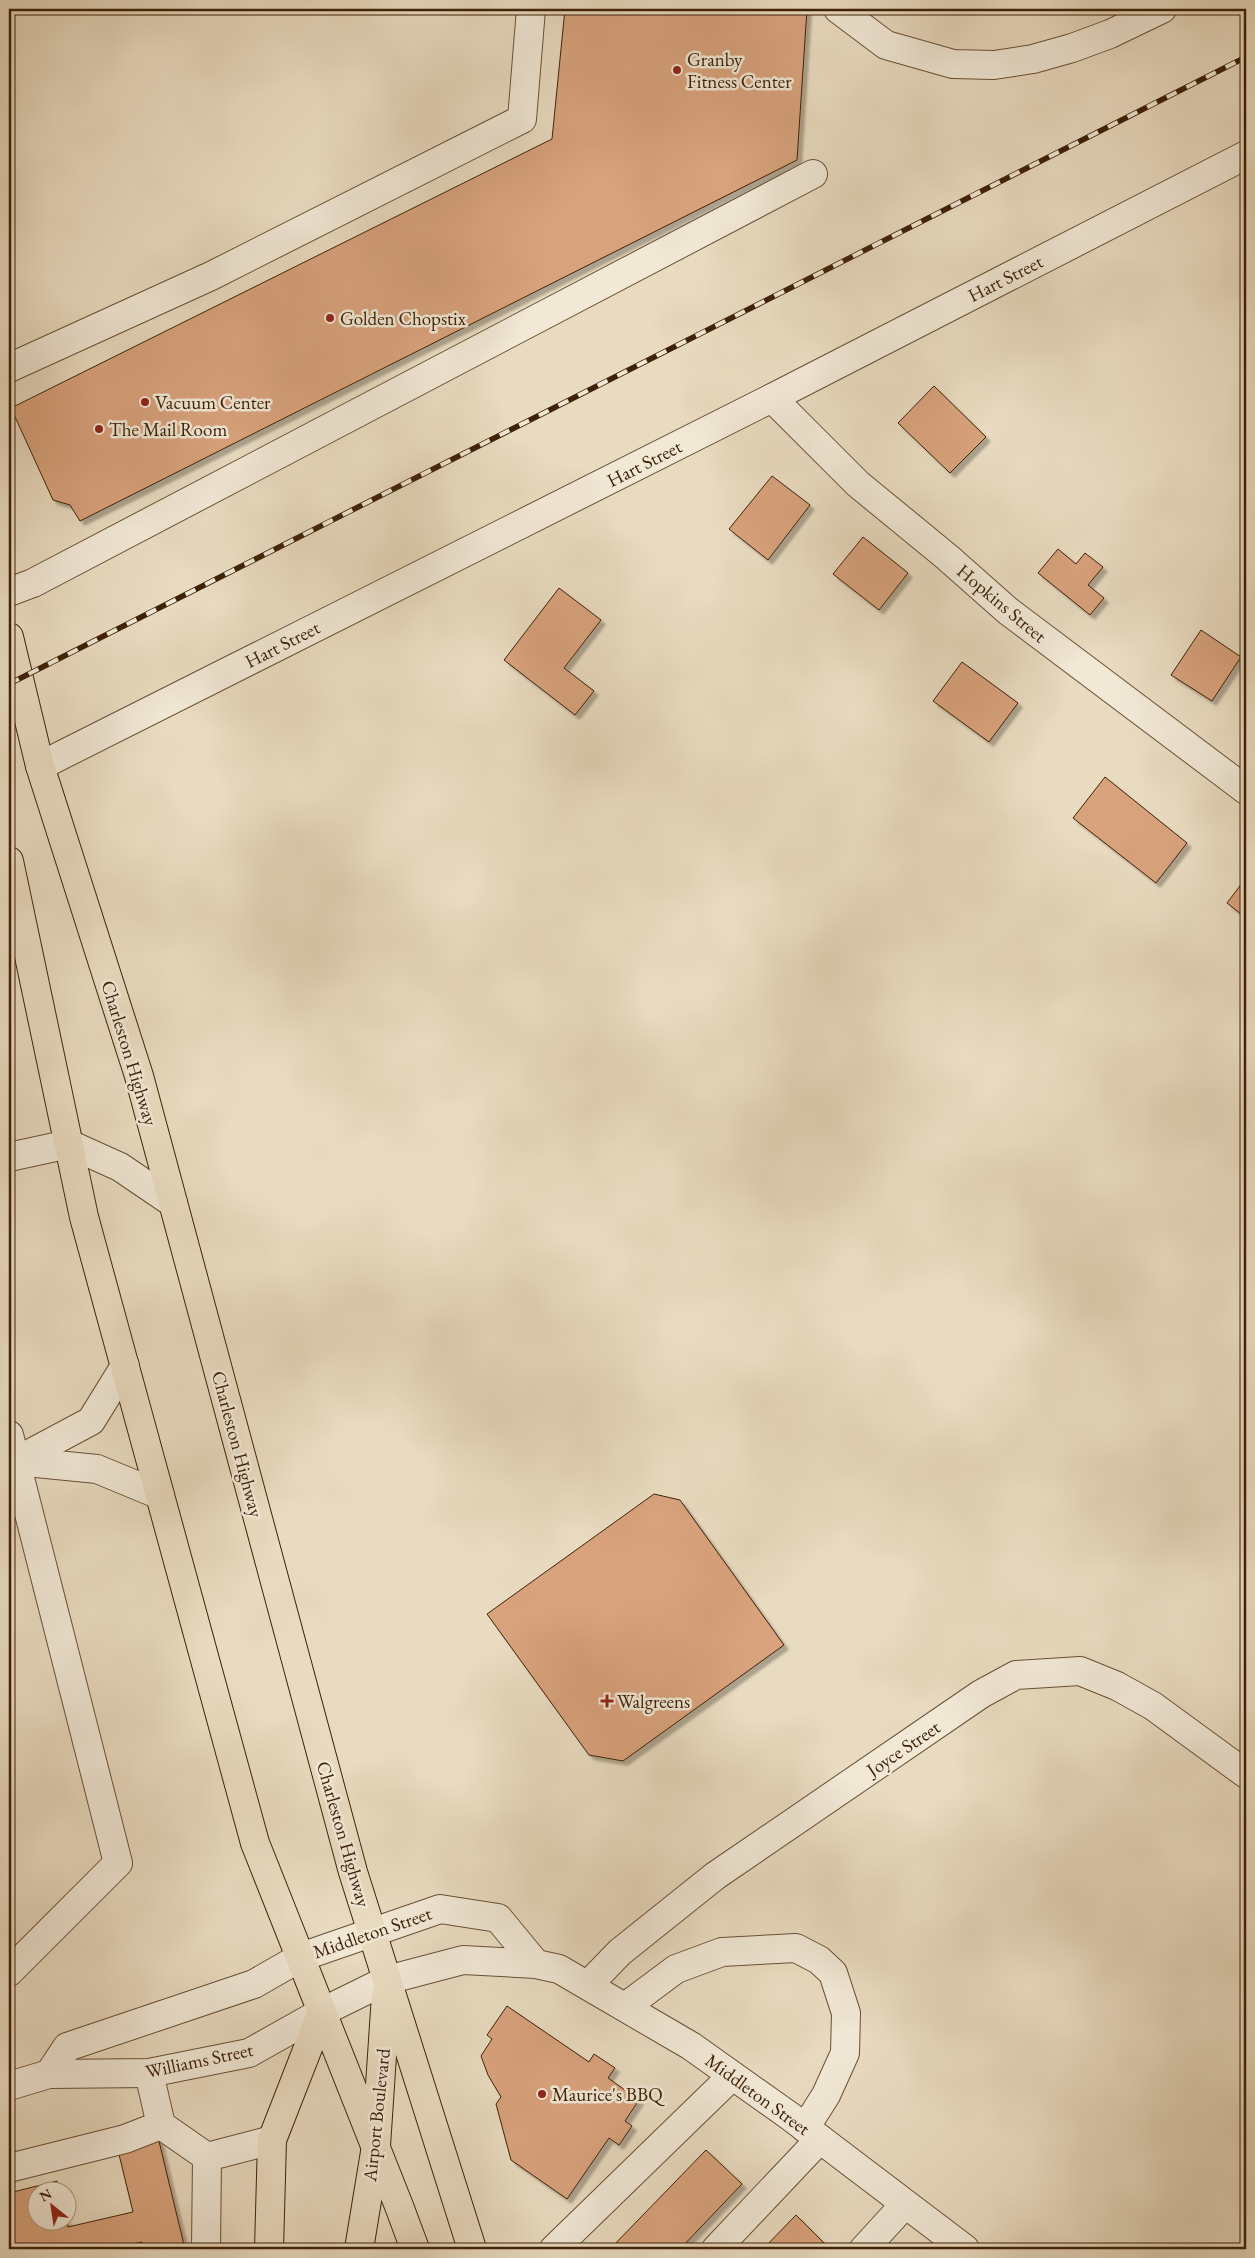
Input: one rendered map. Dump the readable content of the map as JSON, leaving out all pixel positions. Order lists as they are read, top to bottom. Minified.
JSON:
{"streets":{"main road":["Charleston Highway","Airport Boulevard"],"street":["Hart Street","Hopkins Street","Joyce Street","Middleton Street","Williams Street"]},"crossings":[["Hart Street","Hopkins Street"],["Hart Street","Charleston Highway"],["Charleston Highway","Middleton Street"],["Charleston Highway","Airport Boulevard"],["Joyce Street","Middleton Street"],["Middleton Street","Williams Street"],["Middleton Street","Airport Boulevard"]],"places":{"other":["Granby Fitness Center","Golden Chopstix","Vacuum Center","The Mail Room","Maurice's BBQ"],"health":["Walgreens"]},"north":"top left"}
